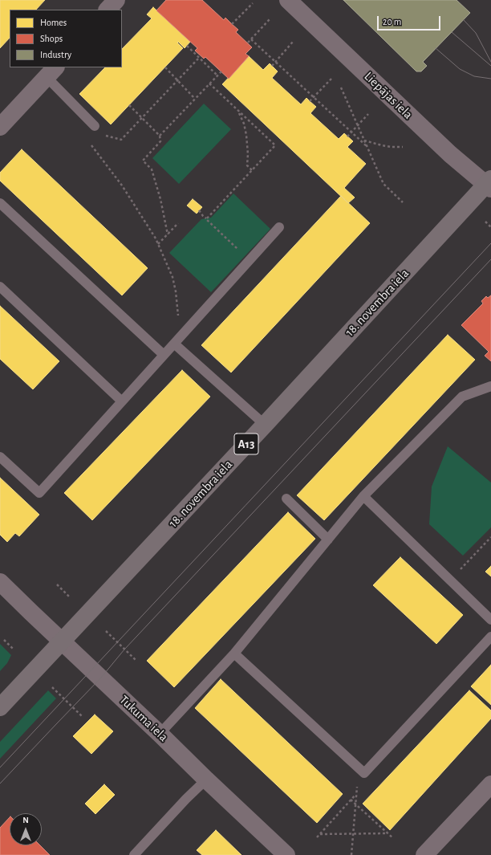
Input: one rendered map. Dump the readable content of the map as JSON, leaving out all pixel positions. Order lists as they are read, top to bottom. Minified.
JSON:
{"streets":{"main road":["18. novembra iela","A13"],"street":["Liepājas iela","Tukuma iela"]},"crossings":[["Liepājas iela","18. novembra iela"],["18. novembra iela","Tukuma iela"]],"legend":["Homes","Shops","Industry"],"scale_bar":"20 m","north":"top"}
